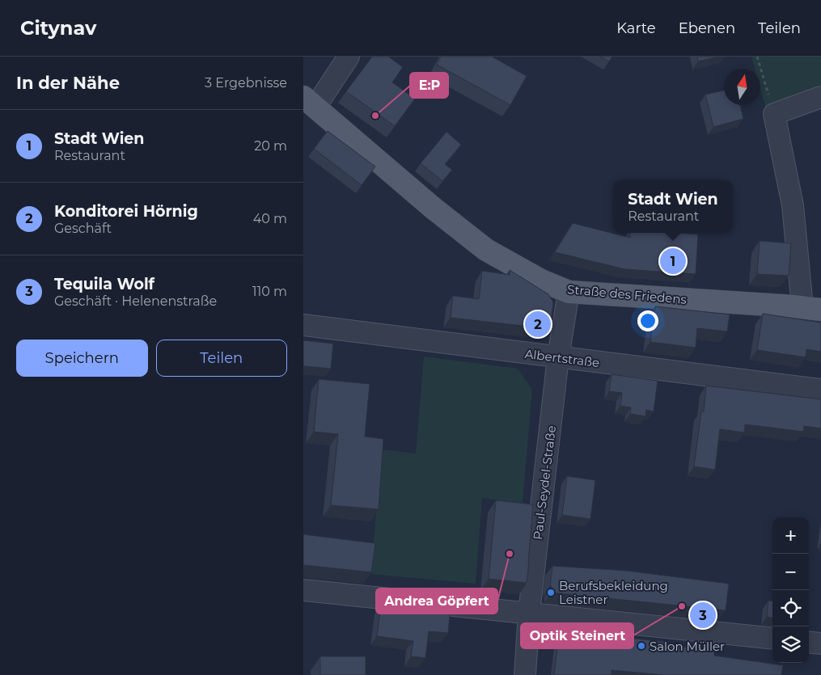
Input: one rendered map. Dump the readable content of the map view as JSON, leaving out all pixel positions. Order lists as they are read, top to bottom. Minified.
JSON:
{"streets":{"main road":["Straße des Friedens"],"street":["Albertstraße","Paul-Seydel-Straße"]},"crossings":[["Straße des Friedens","Paul-Seydel-Straße"],["Albertstraße","Paul-Seydel-Straße"]],"places":["E:P","Andrea Göpfert","Berufsbekleidung Leistner","Optik Steinert","Salon Müller"],"north":"top","page":{"header":"Citynav","nav":["Karte","Ebenen","Teilen"],"heading":["In der Nähe","3 Ergebnisse"],"list":[{"mark":"1","name":"Stadt Wien","note":"Restaurant","value":"20 m"},{"mark":"2","name":"Konditorei Hörnig","note":"Geschäft","value":"40 m"},{"mark":"3","name":"Tequila Wolf","note":"Geschäft · Helenenstraße","value":"110 m"}],"popup":["Stadt Wien","Restaurant"],"pins":["1","2","3"],"buttons":["Speichern","Teilen"],"map_buttons":["+","−"]}}
